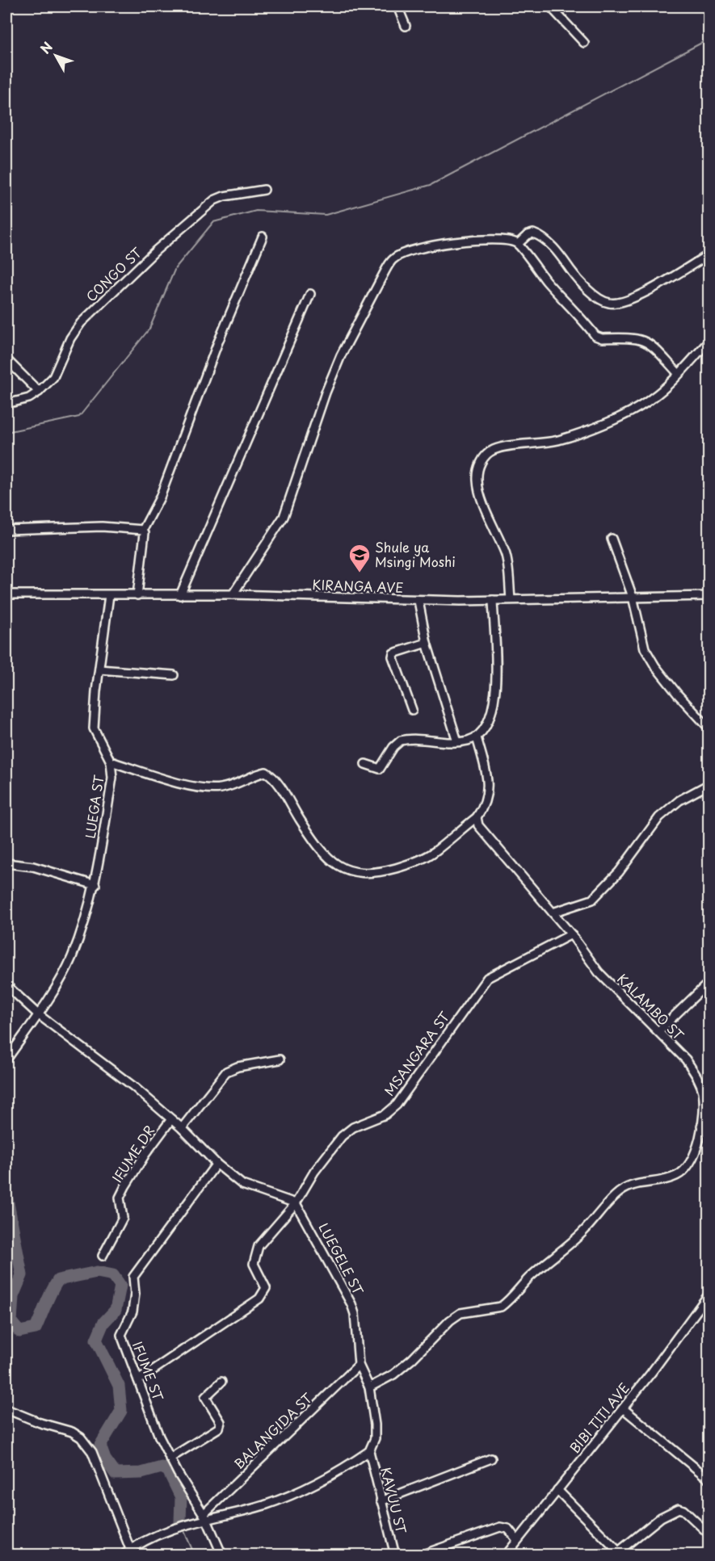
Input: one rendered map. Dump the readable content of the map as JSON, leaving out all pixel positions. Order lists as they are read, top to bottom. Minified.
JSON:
{"streets":{"street":["CONGO ST","KIRANGA AVE","LUEGA ST","KALAMBO ST","MSANGARA ST","IFUME DR","LUEGELE ST","IFUME ST","BIBI TITI AVE","BALANGIDA ST","KAVUU ST"]},"crossings":[["KIRANGA AVE","LUEGA ST"],["KALAMBO ST","MSANGARA ST"],["KALAMBO ST","LUEGELE ST"],["MSANGARA ST","LUEGELE ST"],["MSANGARA ST","IFUME ST"],["LUEGELE ST","BALANGIDA ST"],["LUEGELE ST","KAVUU ST"],["IFUME ST","BALANGIDA ST"]],"places":{"school or university":["Shule ya Msingi Moshi"]},"north":"top left"}
